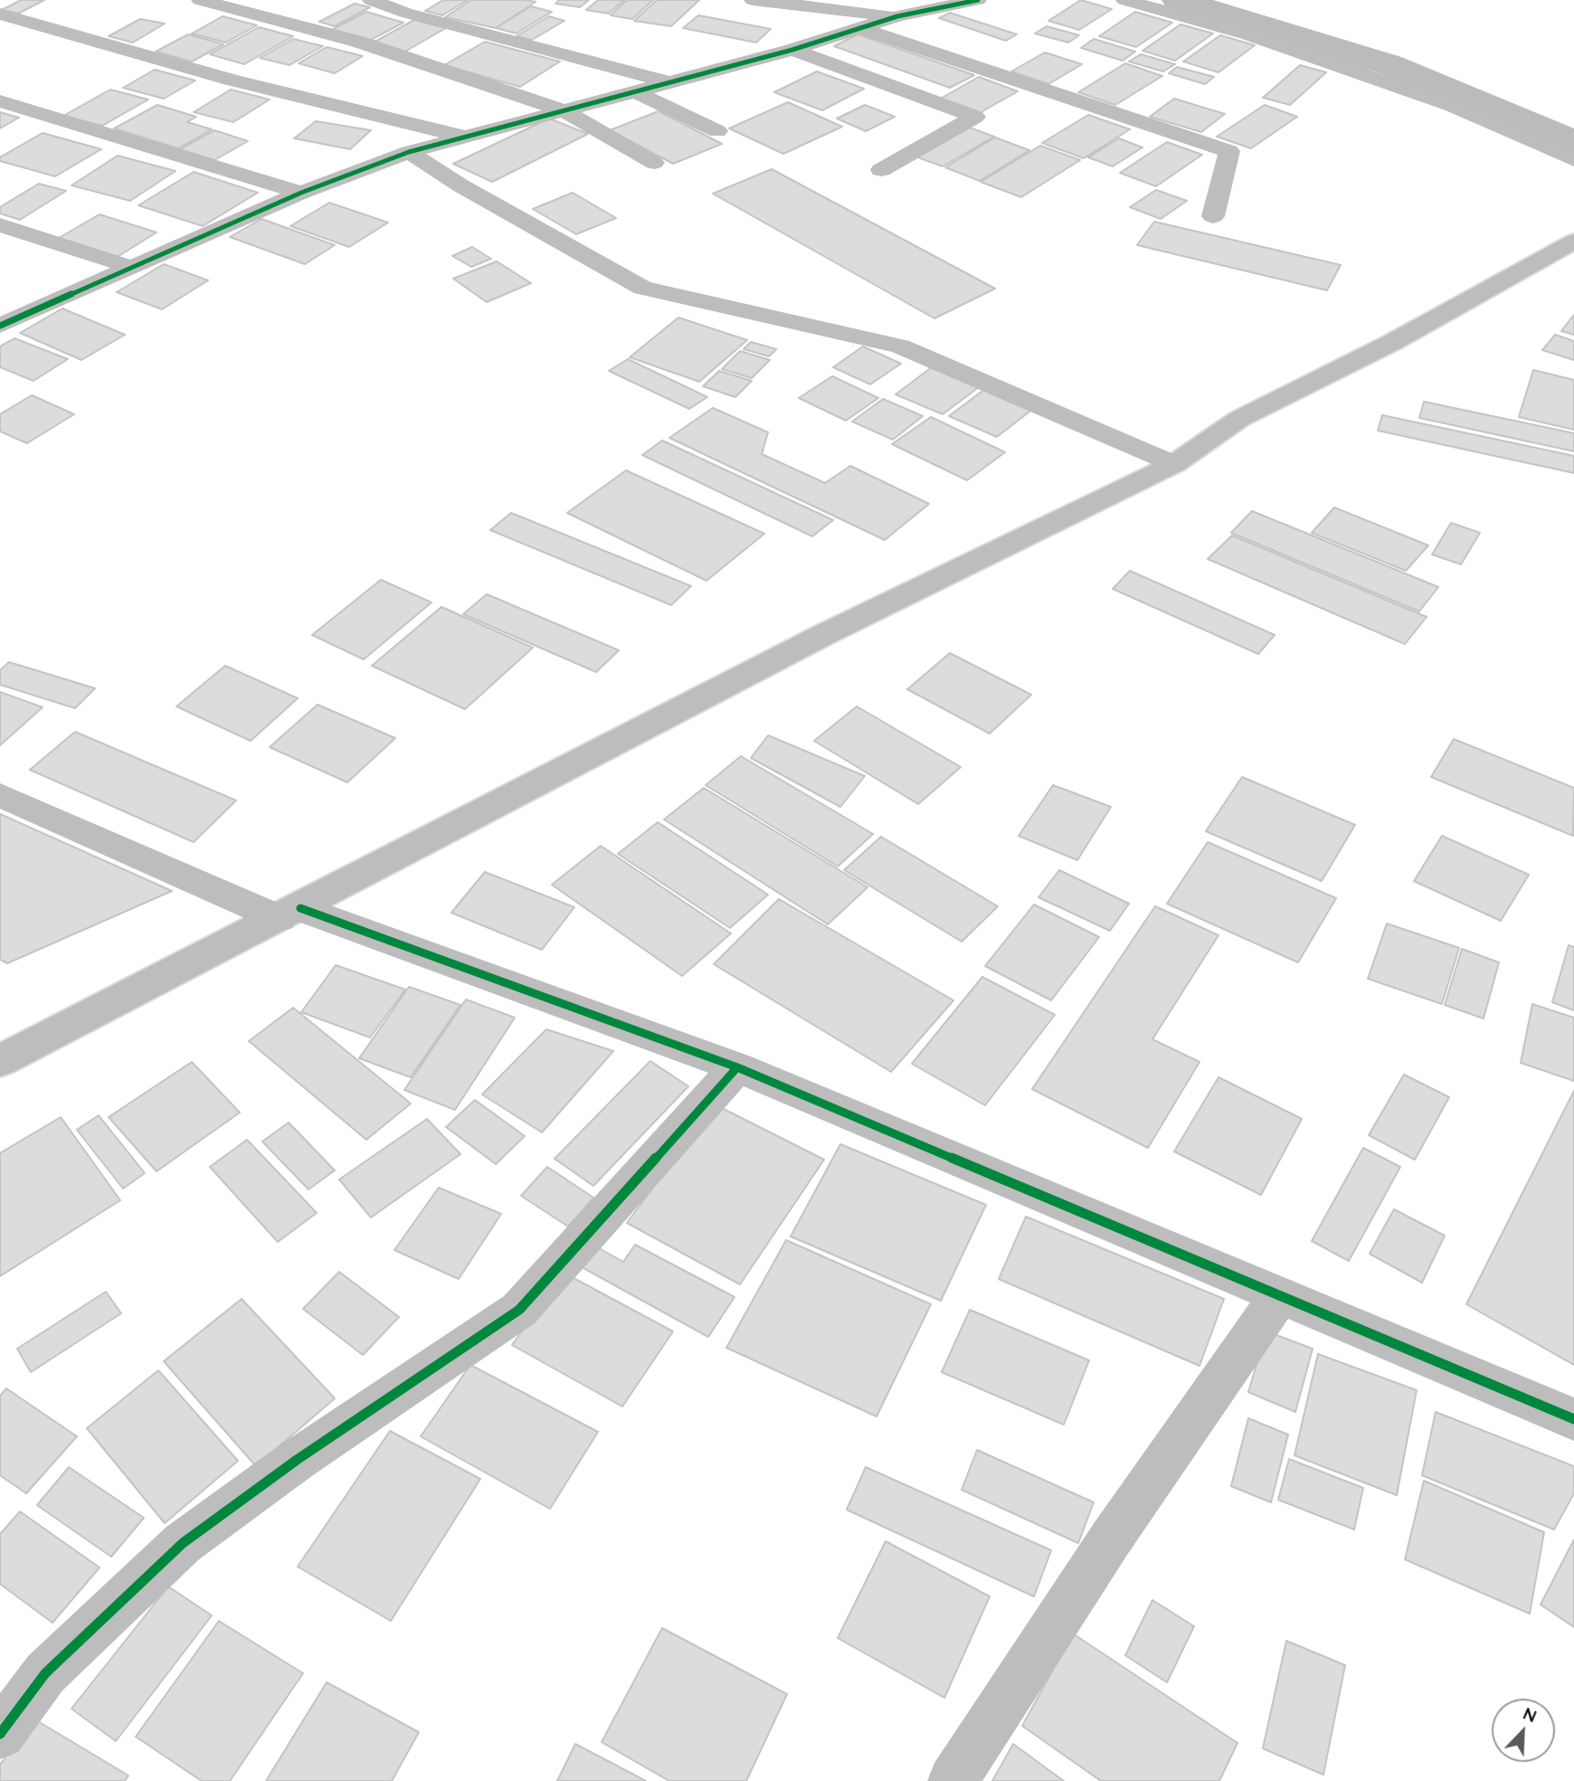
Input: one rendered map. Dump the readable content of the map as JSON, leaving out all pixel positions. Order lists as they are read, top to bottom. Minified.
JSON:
{"north":"top right"}
